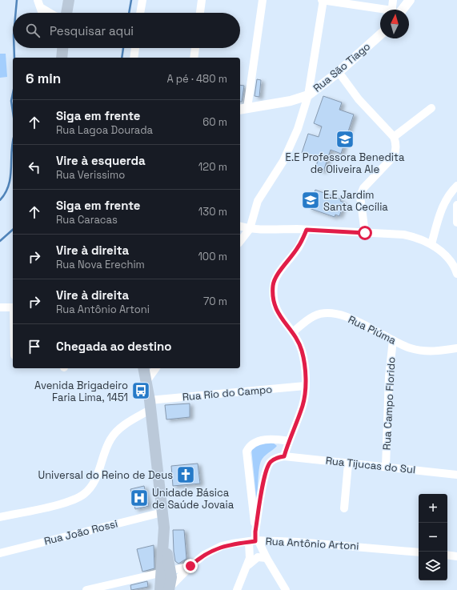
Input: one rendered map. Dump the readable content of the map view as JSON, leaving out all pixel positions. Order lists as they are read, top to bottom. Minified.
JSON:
{"streets":{"street":["Rua São Tiago","Rua Piúma","Rua Rio do Campo","Rua Campo Florido","Rua Tijucas do Sul","Rua João Rossi","Rua Antônio Artoni"]},"crossings":[["Rua Piúma","Rua Campo Florido"],["Rua Campo Florido","Rua Tijucas do Sul"]],"places":{"school or university":["E.E Professora Benedita de Oliveira Ale","E.E Jardim Santa Cecília"],"bus stop":["Avenida Brigadeiro Faria Lima, 1451"],"church":["Universal do Reino de Deus"],"hospital":["Unidade Básica de Saúde Jovaia"]},"north":"top","page":{"search":"Pesquisar aqui","heading":["6 min","A pé · 480 m"],"list":[["Siga em frente","Rua Lagoa Dourada","60 m"],["Vire à esquerda","Rua Verissimo","120 m"],["Siga em frente","Rua Caracas","130 m"],["Vire à direita","Rua Nova Erechim","100 m"],["Vire à direita","Rua Antônio Artoni","70 m"],"Chegada ao destino"],"map_buttons":["+","−"]}}
